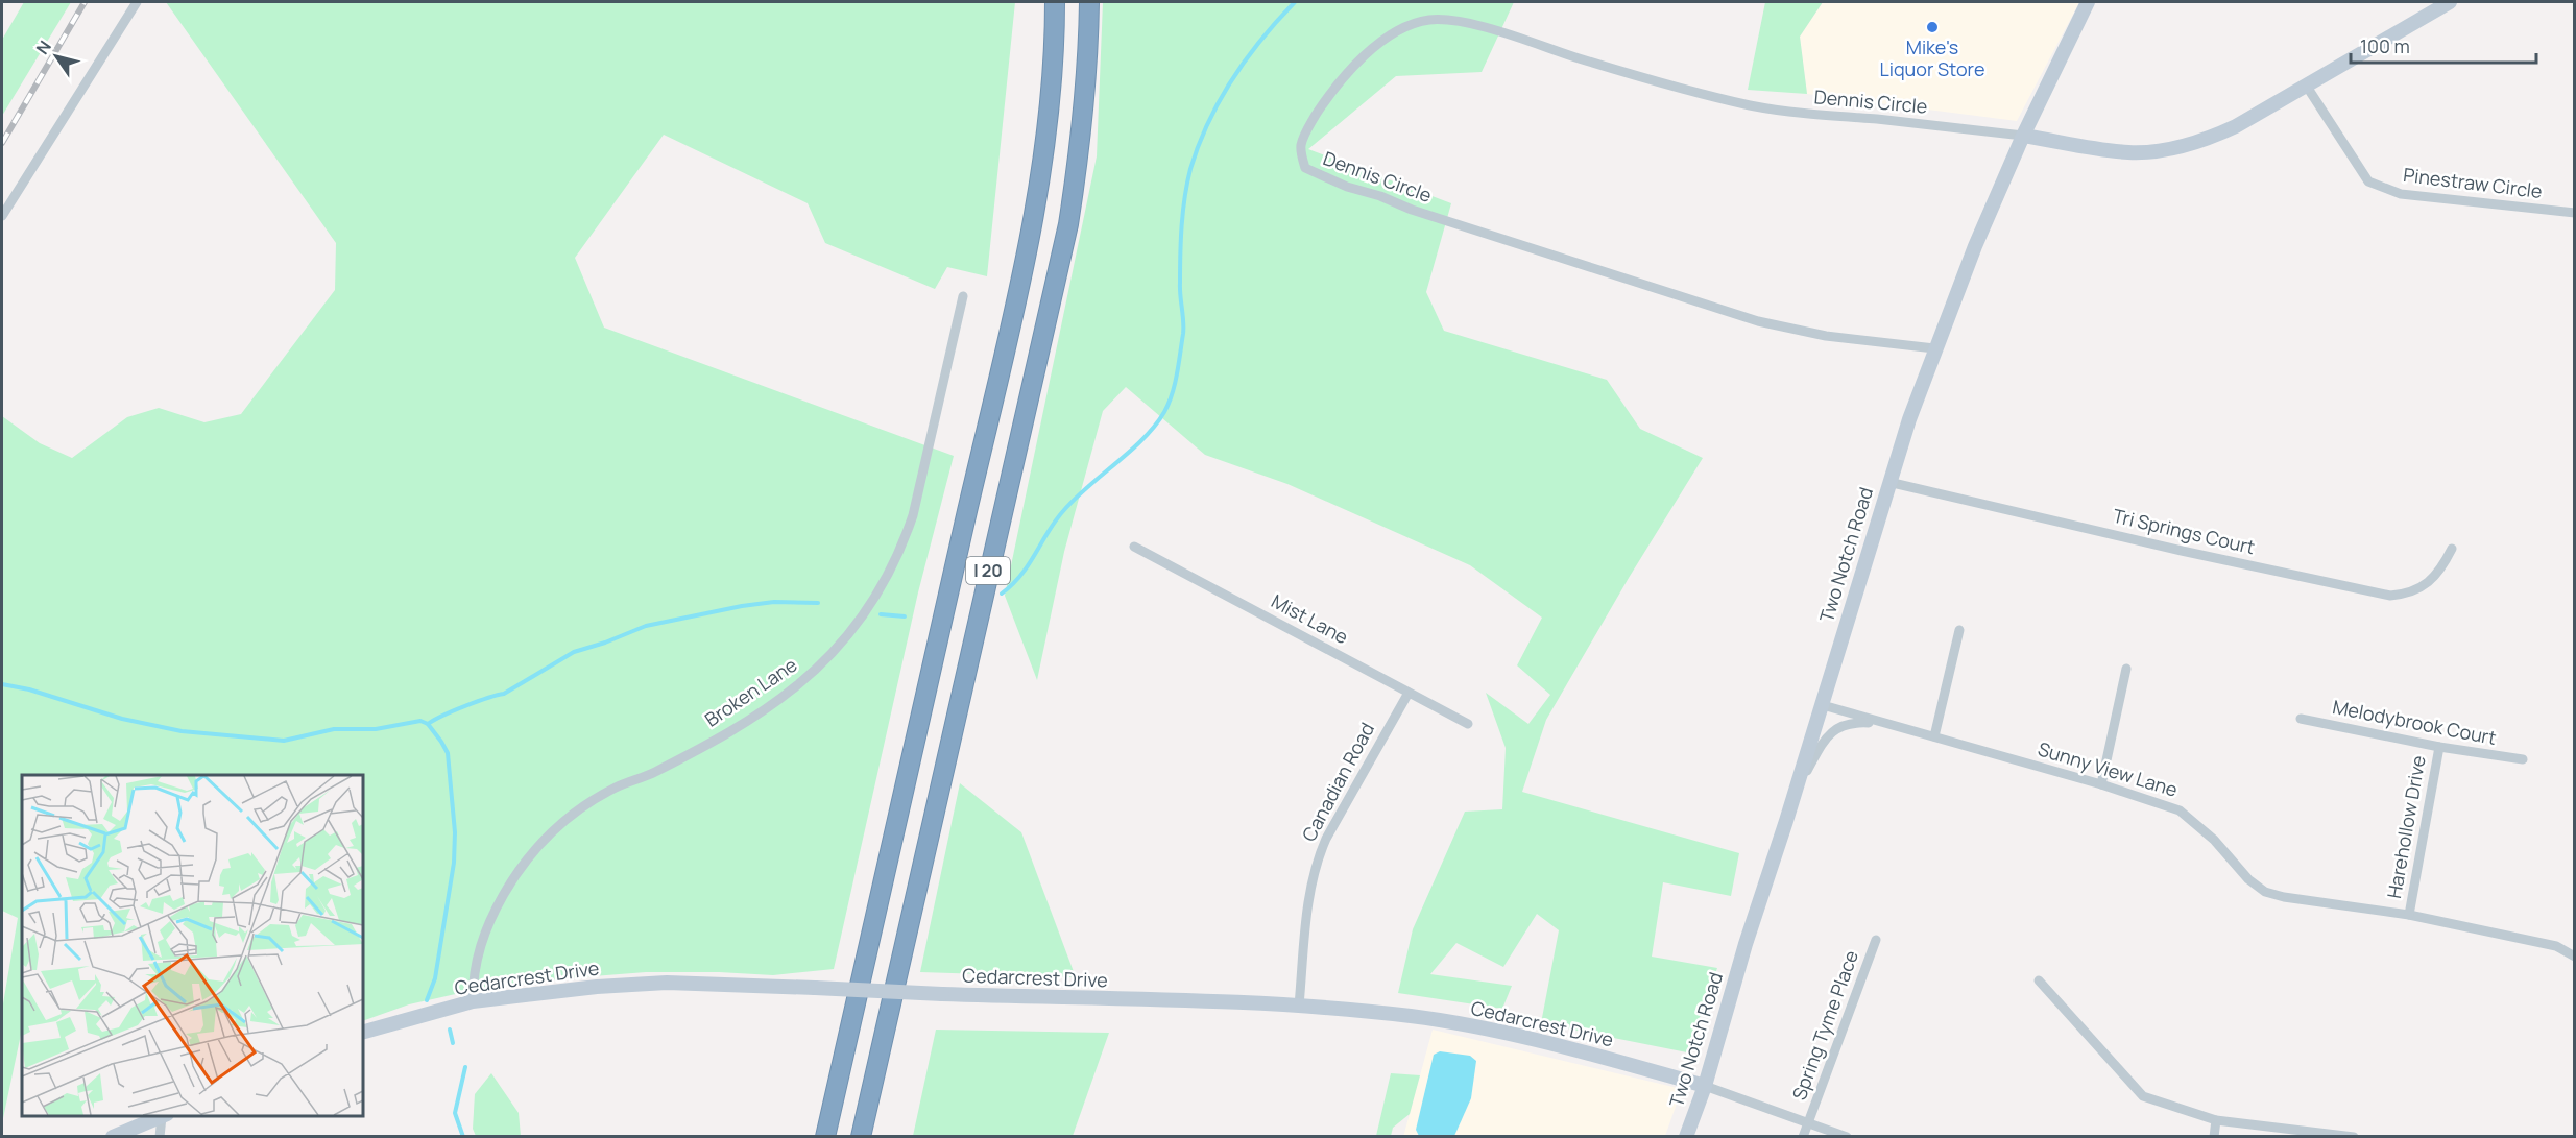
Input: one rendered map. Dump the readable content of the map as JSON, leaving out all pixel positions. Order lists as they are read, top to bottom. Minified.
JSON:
{"streets":{"highway":["I 20"],"street":["Dennis Circle","Pinestraw Circle","Tri Springs Court","Two Notch Road","Mist Lane","Broken Lane","Melodybrook Court","Sunny View Lane","Canadian Road","Harehollow Drive","Cedarcrest Drive","Spring Tyme Place"]},"crossings":[["Dennis Circle","Two Notch Road"],["Tri Springs Court","Two Notch Road"],["Two Notch Road","Sunny View Lane"],["Two Notch Road","Cedarcrest Drive"],["Mist Lane","Canadian Road"],["Broken Lane","Cedarcrest Drive"],["Melodybrook Court","Harehollow Drive"],["Sunny View Lane","Harehollow Drive"],["Canadian Road","Cedarcrest Drive"]],"places":["Mike's Liquor Store"],"scale_bar":"100 m","north":"top left"}
